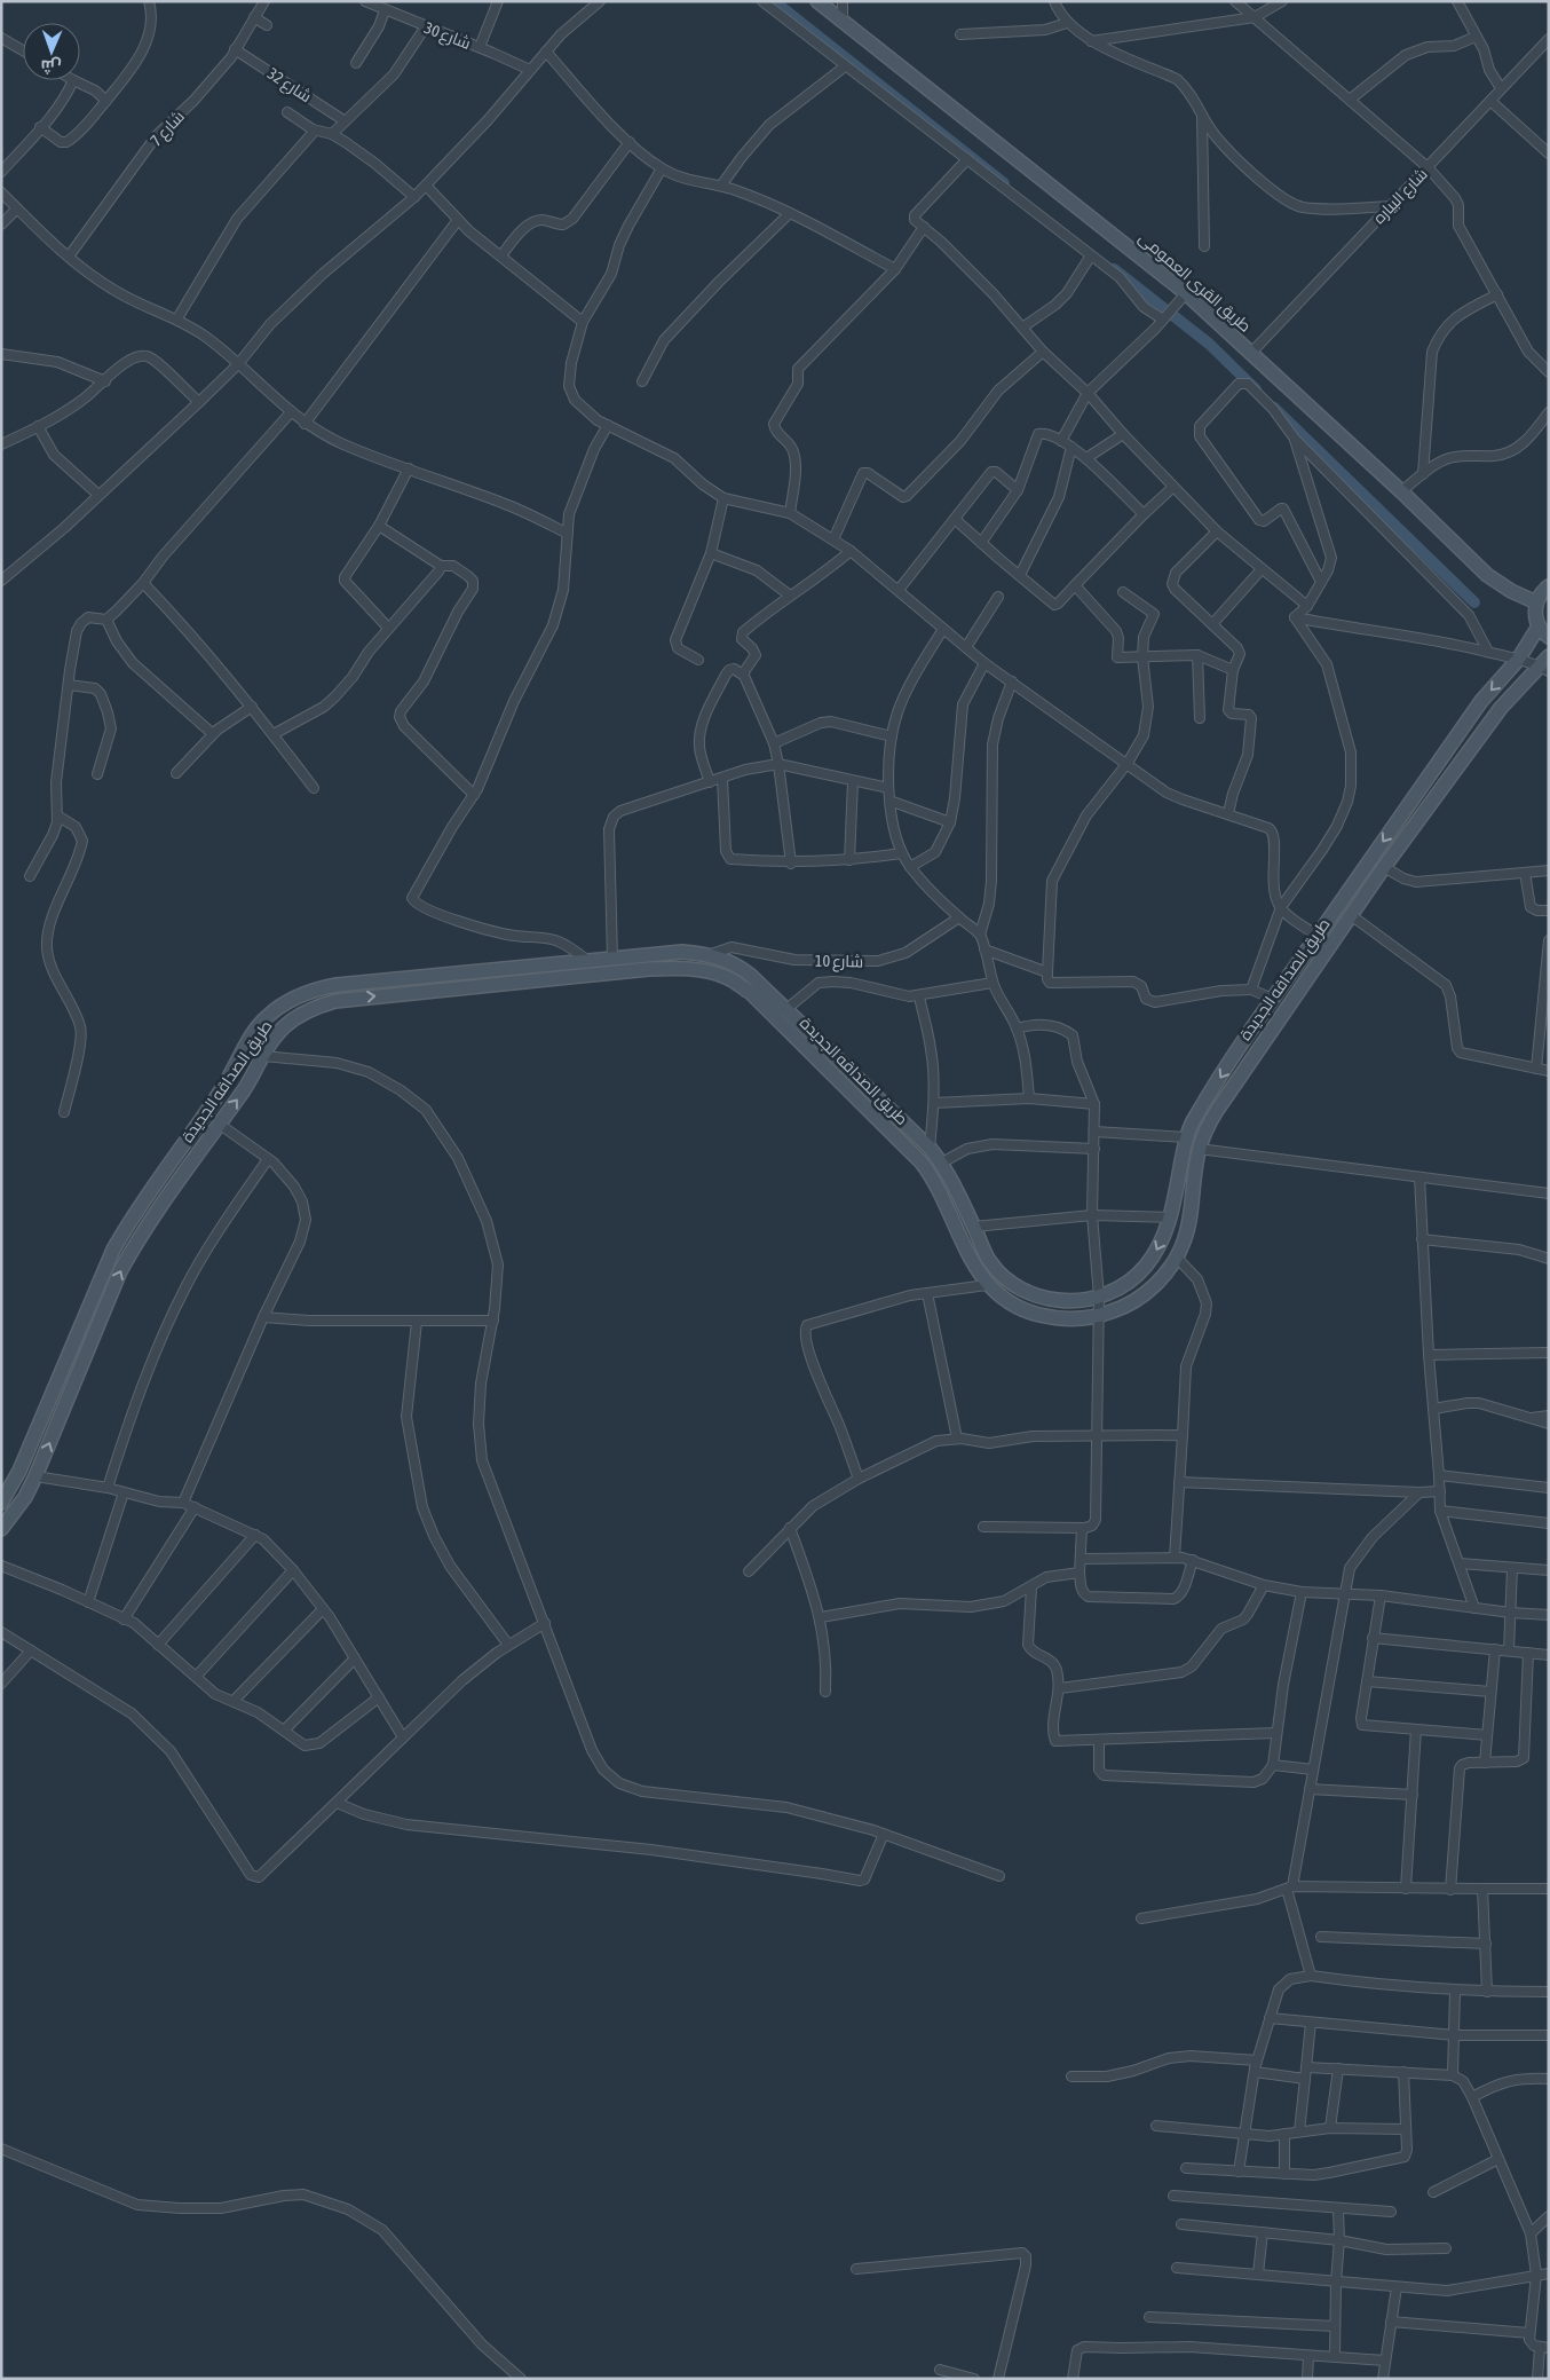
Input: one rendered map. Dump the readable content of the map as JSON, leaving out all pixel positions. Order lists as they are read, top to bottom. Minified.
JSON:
{"streets":{"street":["شارع 30","شارع 32","شارع 7","شارع البياره","طريق القرى العمومى","شارع 10","طريق الصداقه الجديدة"]},"crossings":[["شارع 32","شارع 7"],["شارع البياره","طريق القرى العمومى"],["شارع 10","طريق الصداقه الجديدة"]],"north":"bottom"}
